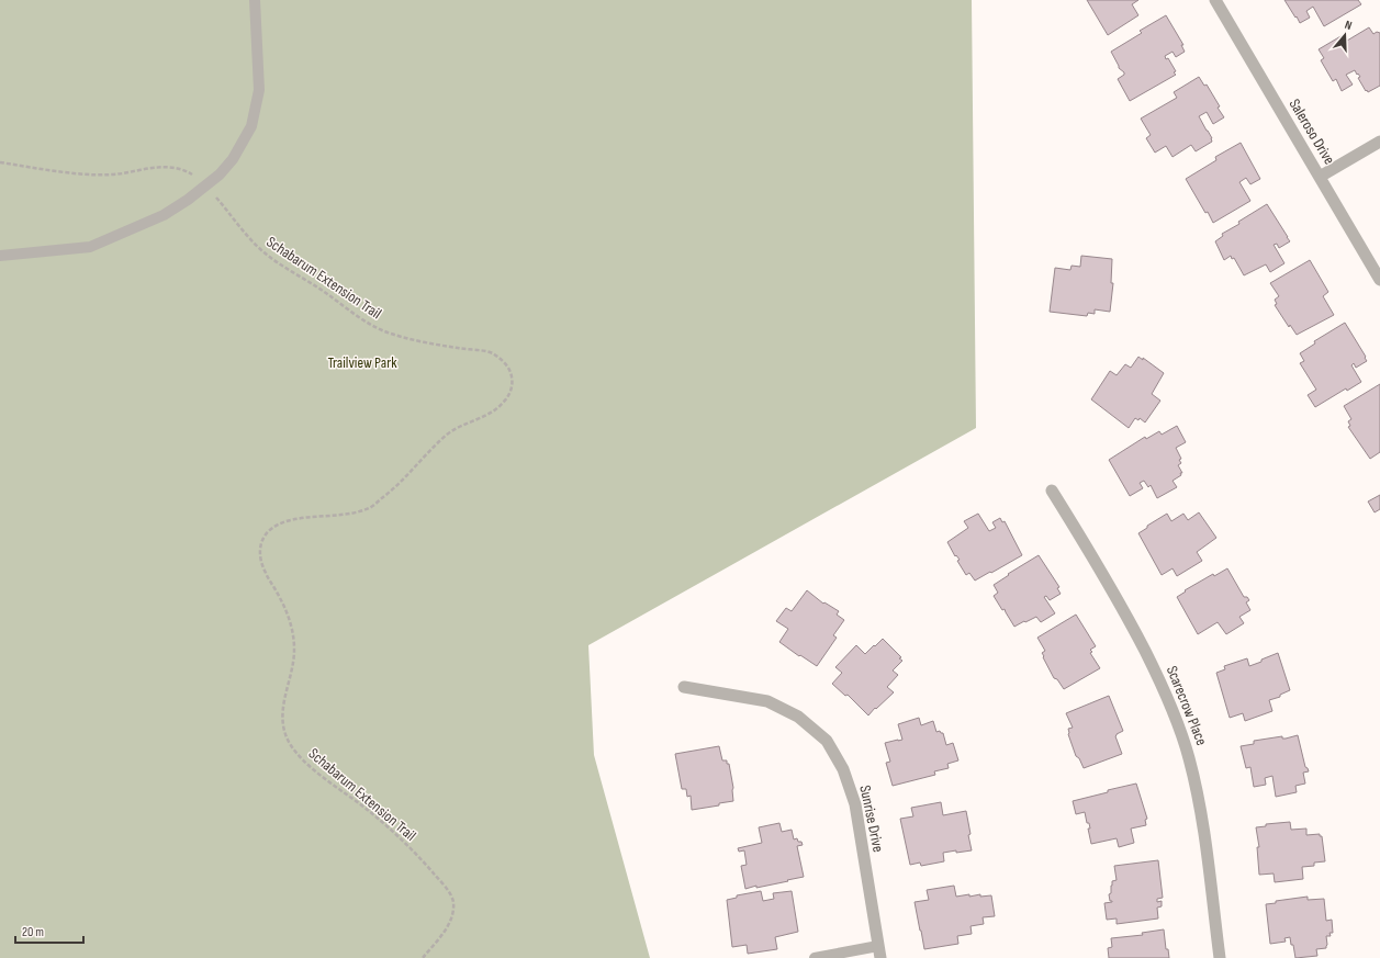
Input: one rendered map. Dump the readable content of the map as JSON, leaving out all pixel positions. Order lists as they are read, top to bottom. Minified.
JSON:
{"streets":{"street":["Saleroso Drive","Scarecrow Place","Sunrise Drive"],"path":["Schabarum Extension Trail"]},"parks":["Trailview Park"],"scale_bar":"20 m","north":"top"}
